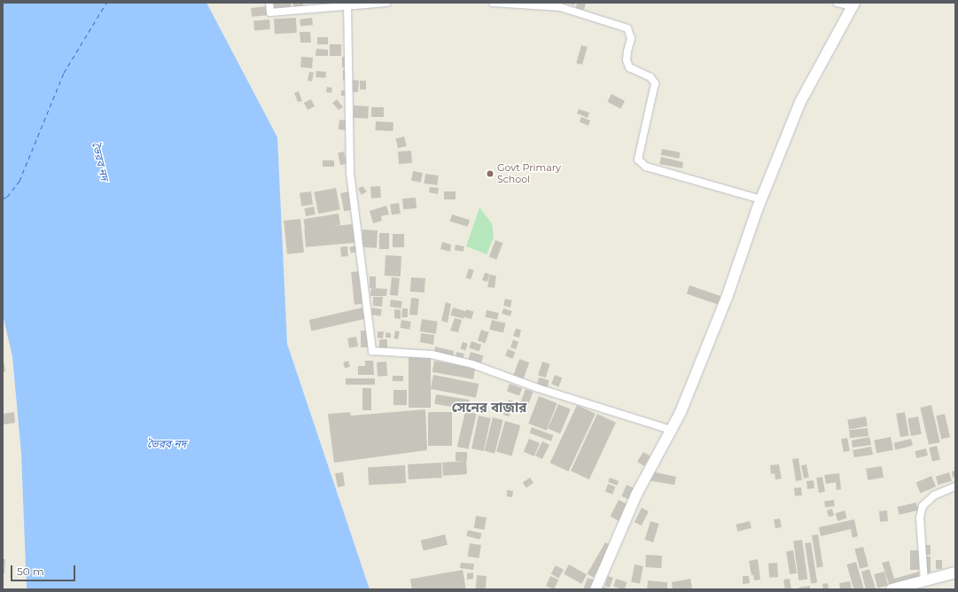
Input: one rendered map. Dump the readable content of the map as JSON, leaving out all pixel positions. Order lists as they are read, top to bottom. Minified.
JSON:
{"districts":["সেনের বাজার"],"water":["ভৈরব নদ"],"places":["Govt Primary School"],"scale_bar":"50 m"}
